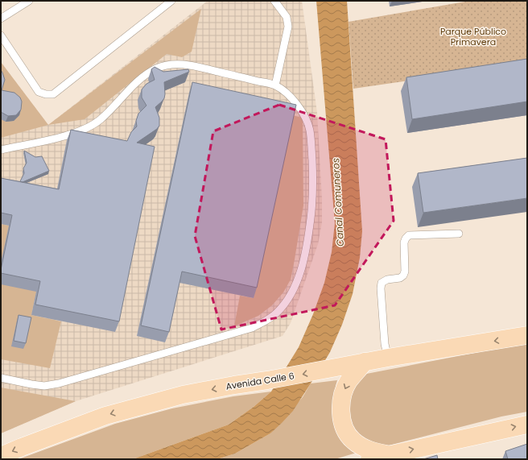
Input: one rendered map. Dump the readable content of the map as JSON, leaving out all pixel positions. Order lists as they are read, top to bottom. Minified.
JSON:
{"streets":{"main road":["Avenida Calle 6"]},"one_way":["Avenida Calle 6"],"water":["Canal Comuneros"],"parks":["Parque Público Primavera"]}
